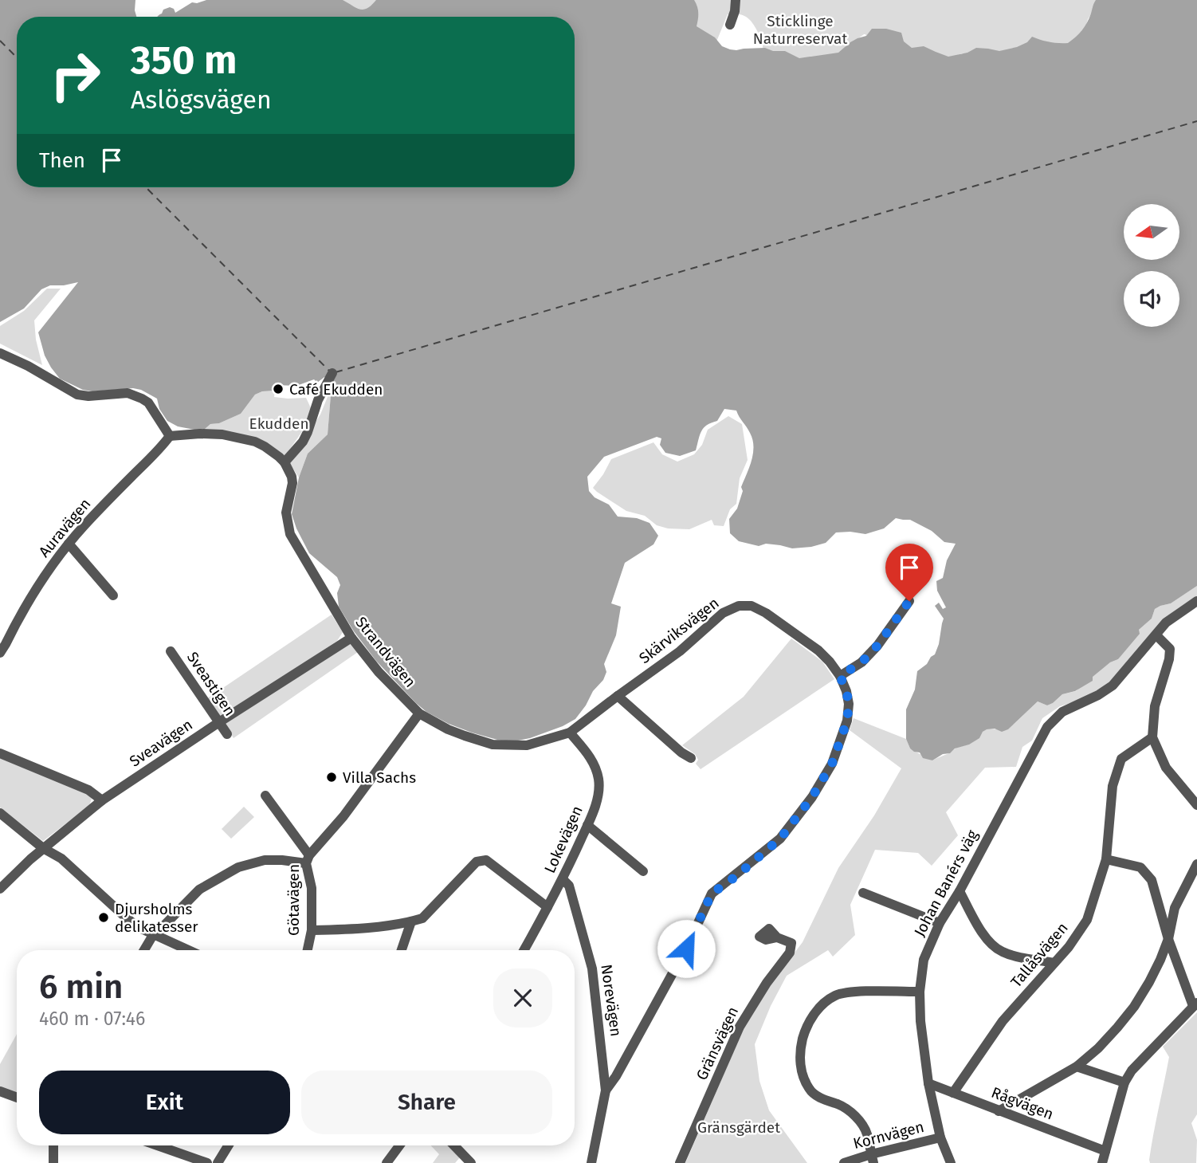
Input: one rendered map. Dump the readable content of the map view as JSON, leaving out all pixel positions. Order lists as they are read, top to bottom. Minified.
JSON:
{"streets":{"street":["Auravägen","Skärviksvägen","Strandvägen","Sveastigen","Sveavägen","Lokevägen","Johan Banérs väg","Götavägen","Tallåsvägen","Norevägen","Gränsvägen","Rågvägen","Kornvägen"]},"crossings":[["Skärviksvägen","Strandvägen"],["Skärviksvägen","Lokevägen"],["Skärviksvägen","Norevägen"],["Strandvägen","Sveavägen"],["Strandvägen","Lokevägen"],["Strandvägen","Götavägen"],["Sveastigen","Sveavägen"],["Lokevägen","Norevägen"],["Johan Banérs väg","Rågvägen"],["Johan Banérs väg","Kornvägen"],["Tallåsvägen","Rågvägen"]],"parks":["Sticklinge Naturreservat","Ekudden","Gränsgärdet"],"places":["Café Ekudden","Villa Sachs","Djursholms delikatesser"],"north":"left","page":{"turn":["350 m","Aslögsvägen"],"then":"Then","heading":["6 min","460 m · 07:46"],"buttons":["Exit","Share"]}}
